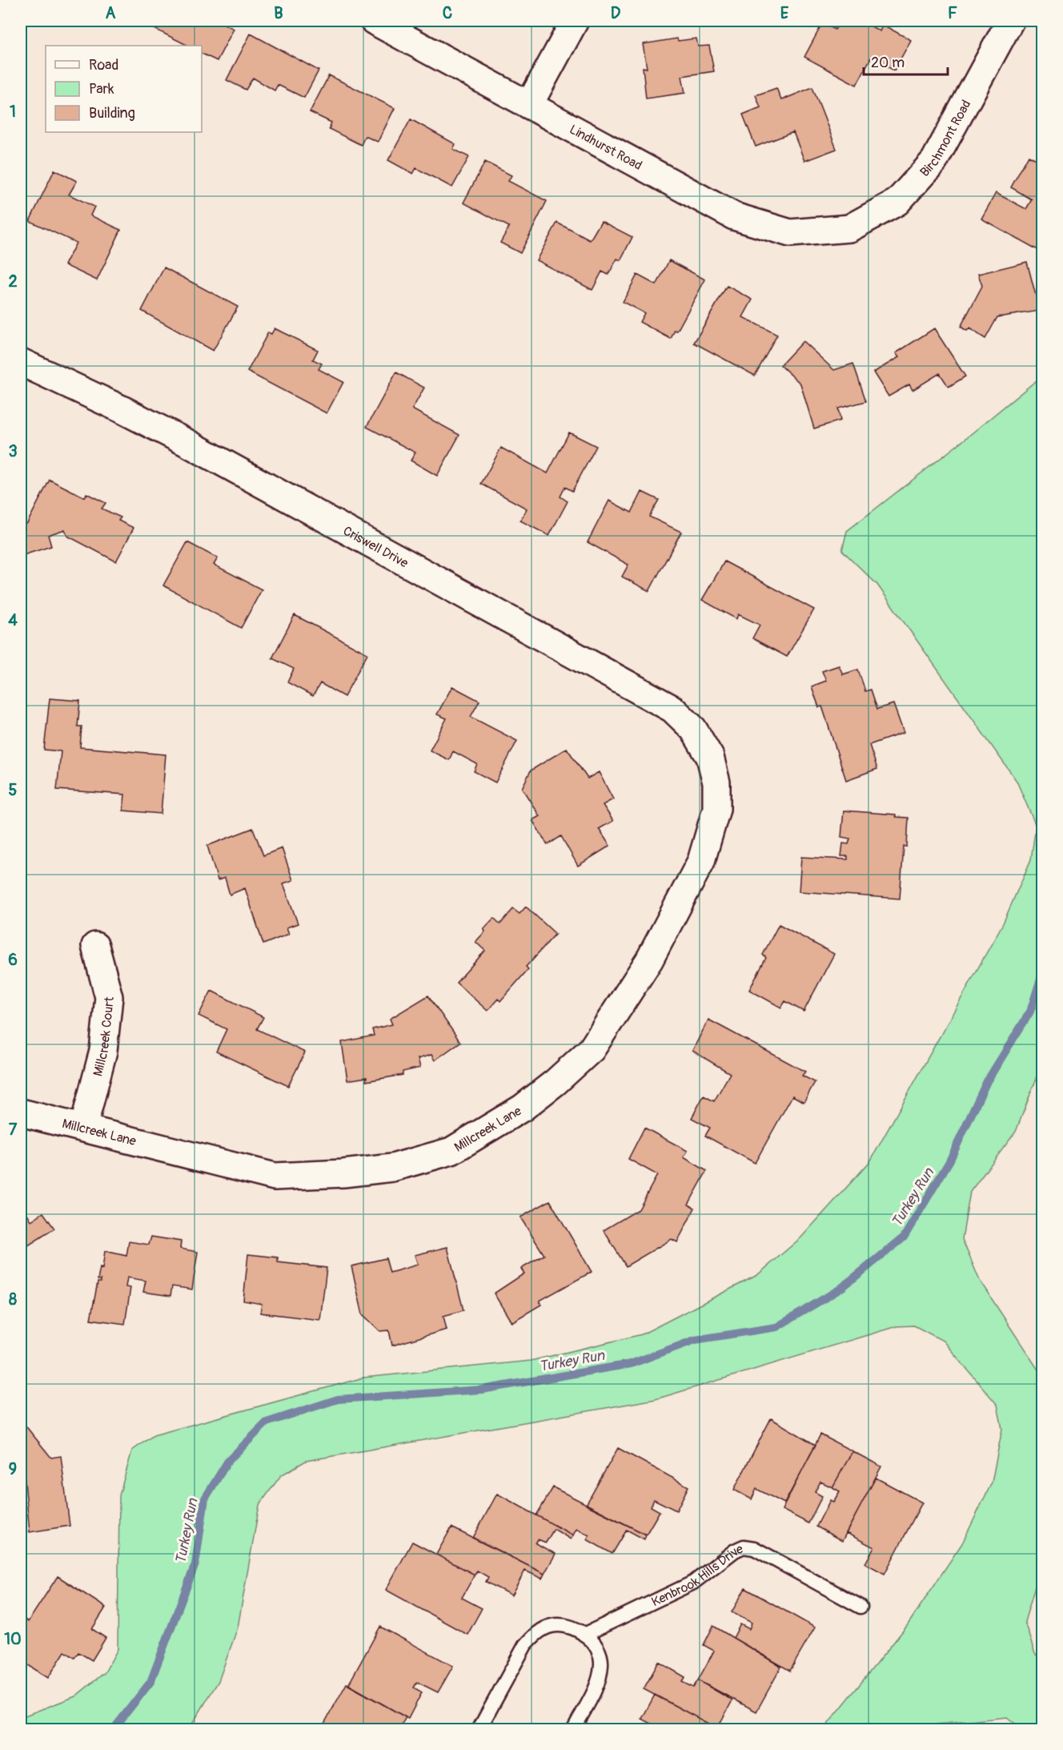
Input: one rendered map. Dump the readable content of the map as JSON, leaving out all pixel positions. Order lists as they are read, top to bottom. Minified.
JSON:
{"streets":{"street":["Birchmont Road","Lindhurst Road","Criswell Drive","Millcreek Court","Millcreek Lane"],"lane":["Kenbrook Hills Drive"]},"crossings":[["Birchmont Road","Lindhurst Road"],["Criswell Drive","Millcreek Lane"],["Millcreek Court","Millcreek Lane"]],"water":["Turkey Run"],"legend":["Road","Park","Building"],"scale_bar":"20 m","grid":{"columns":["A","B","C","D","E","F"],"rows":["1","2","3","4","5","6","7","8","9","10"]}}
